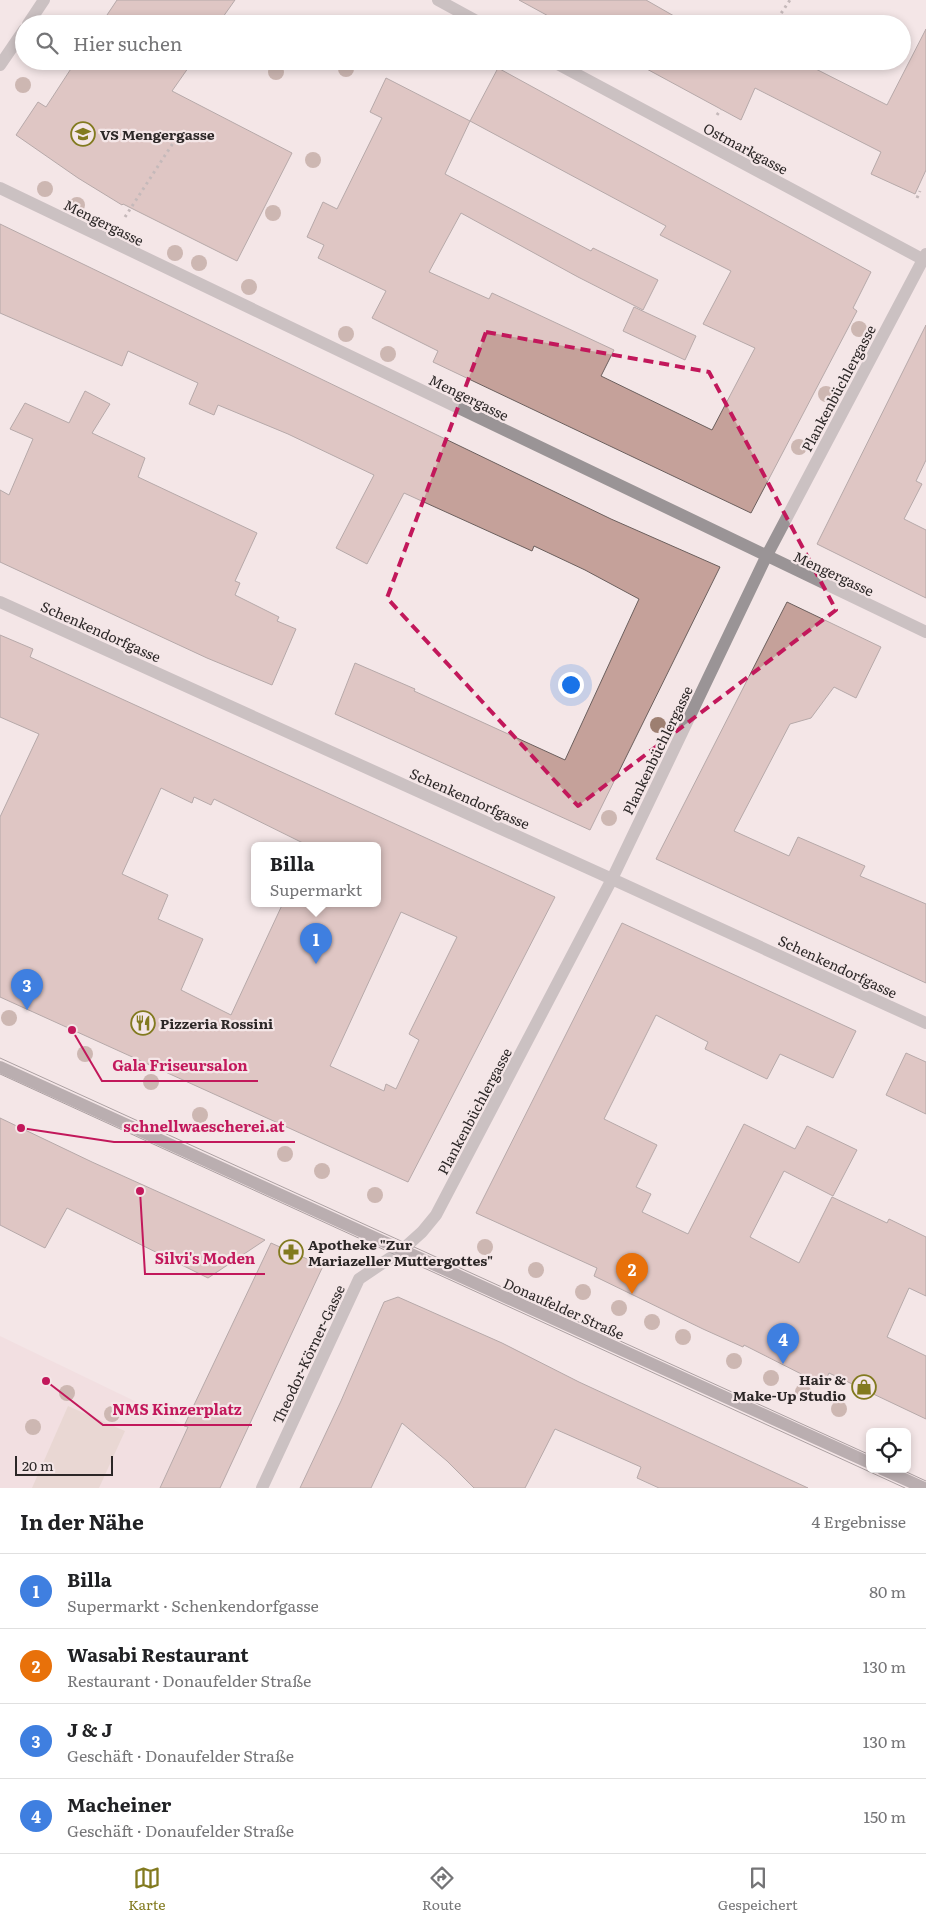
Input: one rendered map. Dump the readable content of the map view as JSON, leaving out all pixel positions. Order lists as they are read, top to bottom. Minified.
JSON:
{"streets":{"main road":["Donaufelder Straße"],"street":["Ostmarkgasse","Mengergasse","Plankenbüchlergasse","Schenkendorfgasse","Theodor-Körner-Gasse"]},"crossings":[["Ostmarkgasse","Plankenbüchlergasse"],["Mengergasse","Plankenbüchlergasse"],["Plankenbüchlergasse","Schenkendorfgasse"],["Plankenbüchlergasse","Donaufelder Straße"],["Plankenbüchlergasse","Theodor-Körner-Gasse"],["Donaufelder Straße","Theodor-Körner-Gasse"]],"places":{"school or university":["VS Mengergasse"],"restaurant":["Pizzeria Rossini"],"other":["Gala Friseursalon","schnellwaescherei.at","Silvi's Moden","NMS Kinzerplatz"],"pharmacy":["Apotheke \"Zur Mariazeller Muttergottes\""],"shop":["Hair & Make-Up Studio"]},"scale_bar":"20 m","page":{"search":"Hier suchen","popup":["Billa","Supermarkt"],"pins":["1","3","2","4"],"scale":"20 m","heading":["In der Nähe","4 Ergebnisse"],"list":[{"mark":"1","name":"Billa","note":"Supermarkt · Schenkendorfgasse","value":"80 m"},{"mark":"2","name":"Wasabi Restaurant","note":"Restaurant · Donaufelder Straße","value":"130 m"},{"mark":"3","name":"J & J","note":"Geschäft · Donaufelder Straße","value":"130 m"},{"mark":"4","name":"Macheiner","note":"Geschäft · Donaufelder Straße","value":"150 m"}],"nav":["Karte","Route","Gespeichert"]}}
